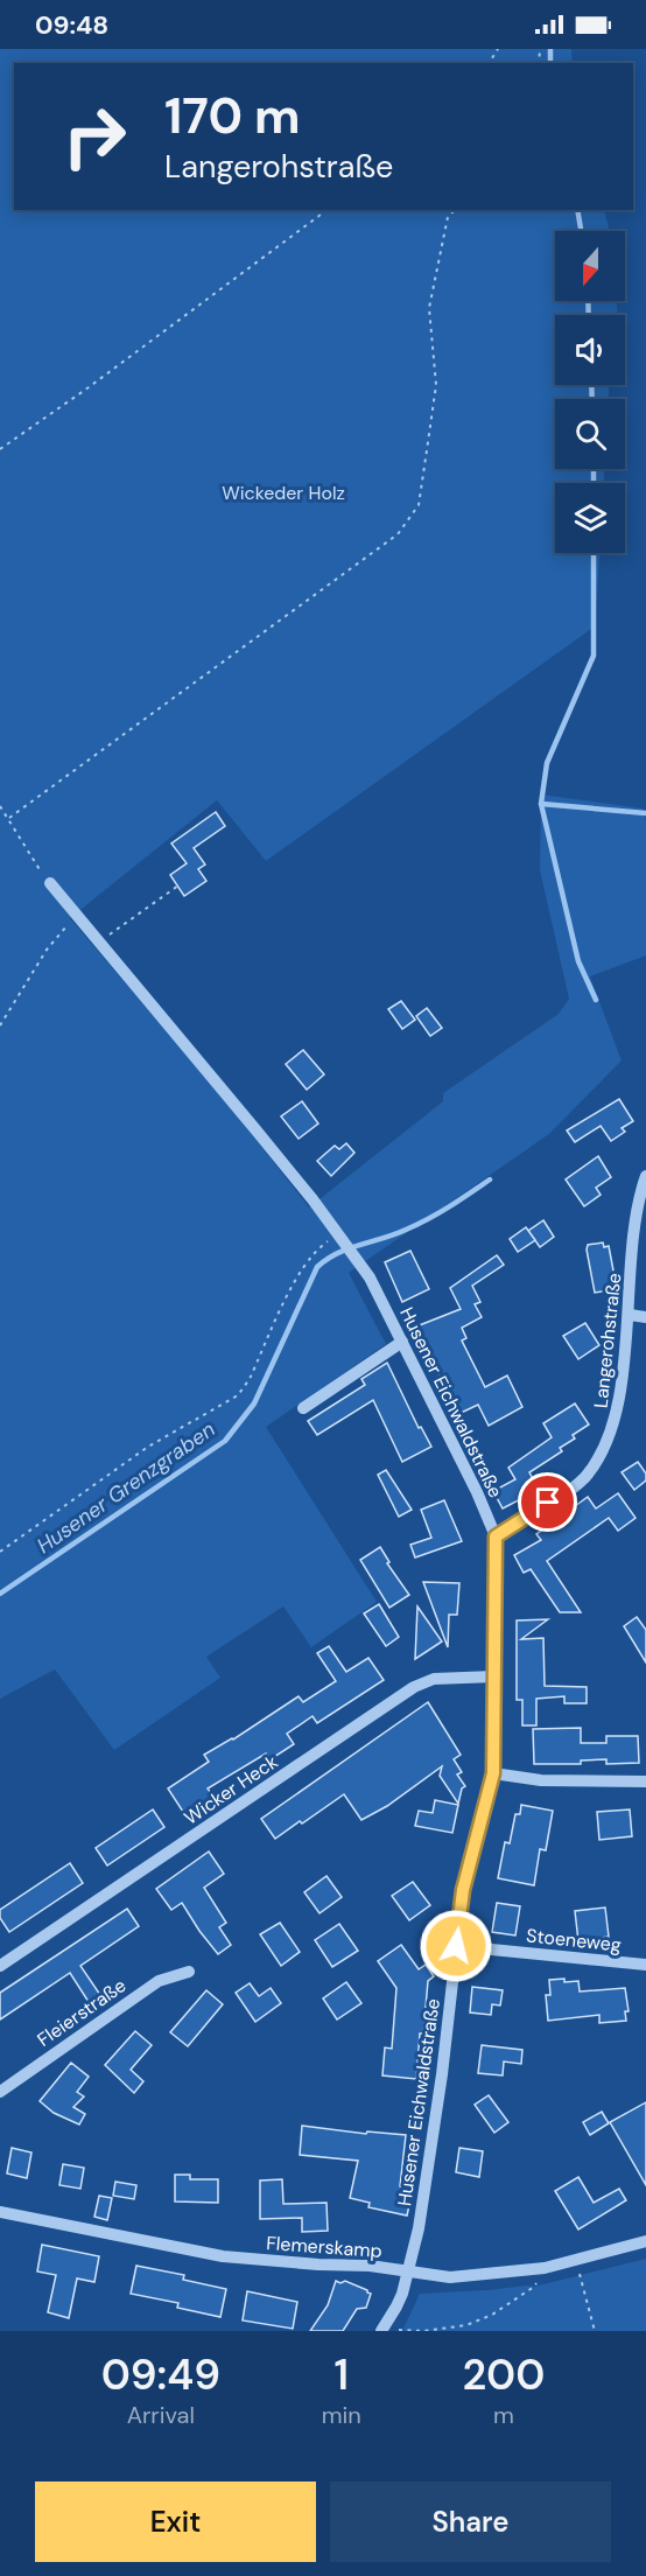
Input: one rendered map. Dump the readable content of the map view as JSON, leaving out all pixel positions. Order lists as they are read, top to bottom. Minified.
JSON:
{"streets":{"street":["Langerohstraße","Husener Eichwaldstraße","Wicker Heck","Stoeneweg","Fleierstraße","Flemerskamp"]},"crossings":[["Langerohstraße","Husener Eichwaldstraße"],["Husener Eichwaldstraße","Wicker Heck"],["Husener Eichwaldstraße","Stoeneweg"],["Husener Eichwaldstraße","Flemerskamp"]],"water":["Husener Grenzgraben"],"parks":["Wickeder Holz"],"north":"bottom","page":{"status":"09:48","turn":["170 m","Langerohstraße"],"eta":["09:49","Arrival","1","min","200","m"],"buttons":["Exit","Share"]}}
